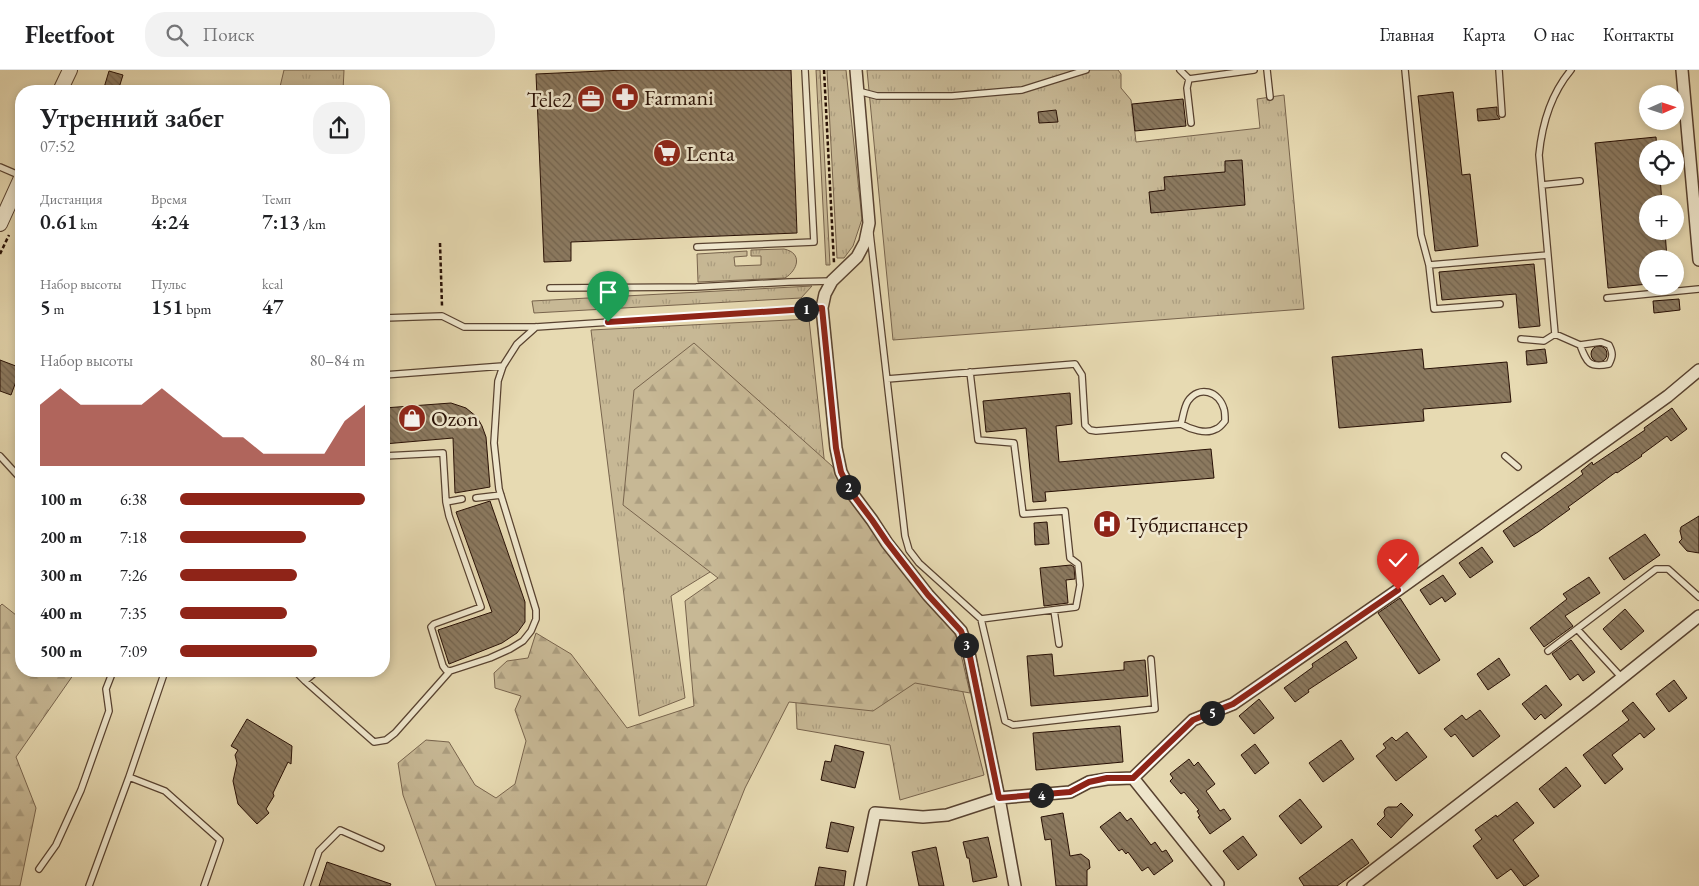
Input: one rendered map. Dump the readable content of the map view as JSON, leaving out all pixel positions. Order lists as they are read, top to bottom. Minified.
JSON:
{"places":{"pharmacy":["Farmani"],"office":["Tele2"],"supermarket":["Lenta"],"shop":["Ozon"],"hospital":["Тубдиспансер"]},"north":"right","page":{"header":"Fleetfoot","search":"Поиск","nav":["Главная","Карта","О нас","Контакты"],"map_buttons":["+","−"],"heading":["Утренний забег","07:52"],"stats":[["Дистанция","0.61 km"],["Время","4:24"],["Темп","7:13 /km"],["Набор высоты","5 m"],["Пульс","151 bpm"],["kcal","47"]],"pins":["1","2","3","5","4"],"chart":["Набор высоты","80–84 m"],"list":[{"name":"100 m","note":"6:38"},{"name":"200 m","note":"7:18"},{"name":"300 m","note":"7:26"},{"name":"400 m","note":"7:35"},{"name":"500 m","note":"7:09"}]}}
